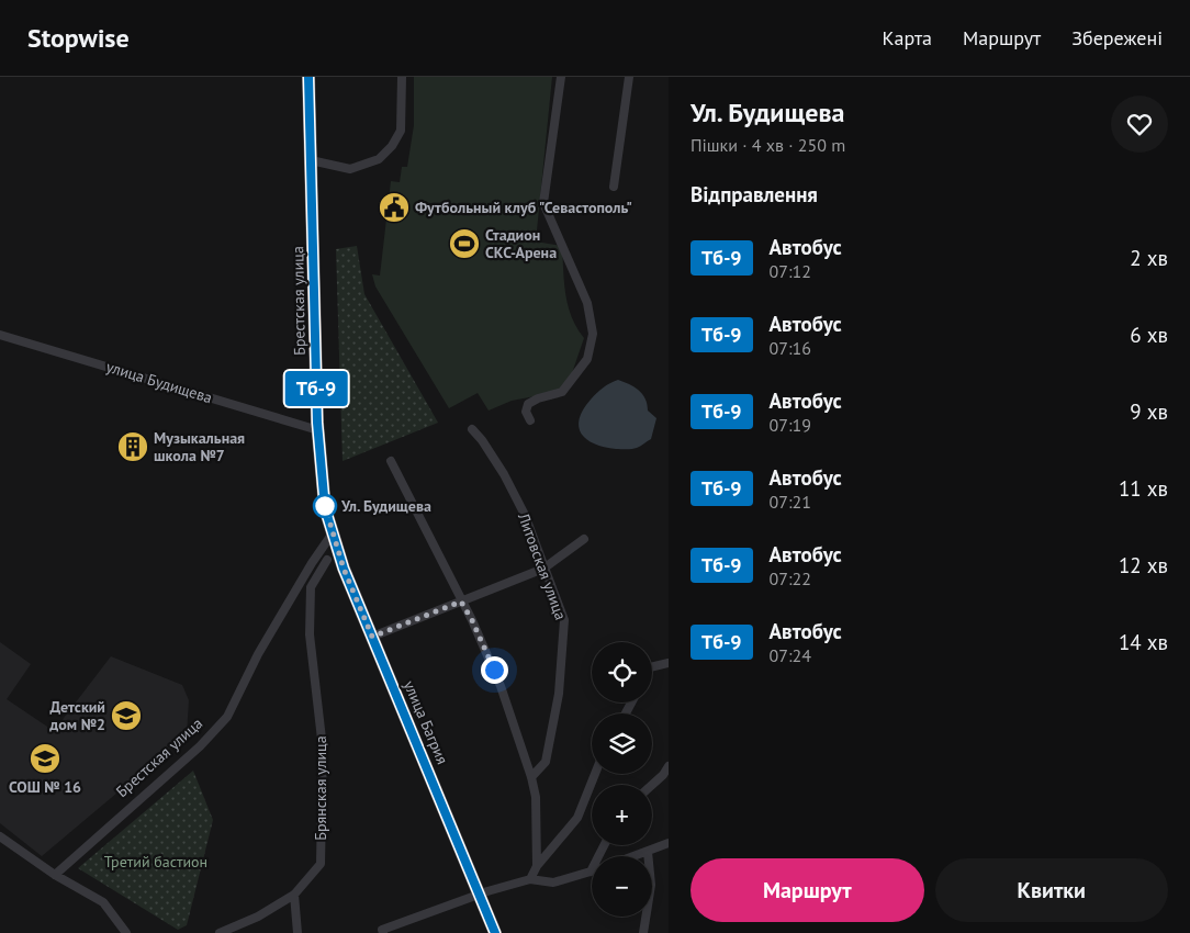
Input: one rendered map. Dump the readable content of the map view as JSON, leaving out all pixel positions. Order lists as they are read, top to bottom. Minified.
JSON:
{"streets":{"main road":["Брестская улица","улица Багрия"],"street":["улица Будищева","Литовская улица","Брянская улица"]},"crossings":[["Брестская улица","улица Будищева"],["Брестская улица","улица Багрия"]],"parks":["Третий бастион"],"places":{"public building":["Футбольный клуб \"Севастополь\""],"sports":["Стадион СКС-Арена"],"building":["Музыкальная школа №7"],"other":["Ул. Будищева"],"school or university":["Детский дом №2","СОШ № 16"]},"lines":["bus line Тб-9"],"page":{"header":"Stopwise","nav":["Карта","Маршрут","Збережені"],"on_map":"Тб-9","heading":[["Ул. Будищева","Пішки · 4 хв · 250 m"],"Відправлення"],"list":[{"mark":"Тб-9","name":"Автобус","note":"07:12","value":"2 хв"},{"mark":"Тб-9","name":"Автобус","note":"07:16","value":"6 хв"},{"mark":"Тб-9","name":"Автобус","note":"07:19","value":"9 хв"},{"mark":"Тб-9","name":"Автобус","note":"07:21","value":"11 хв"},{"mark":"Тб-9","name":"Автобус","note":"07:22","value":"12 хв"},{"mark":"Тб-9","name":"Автобус","note":"07:24","value":"14 хв"}],"map_buttons":["+","−"],"buttons":["Маршрут","Квитки"]}}
